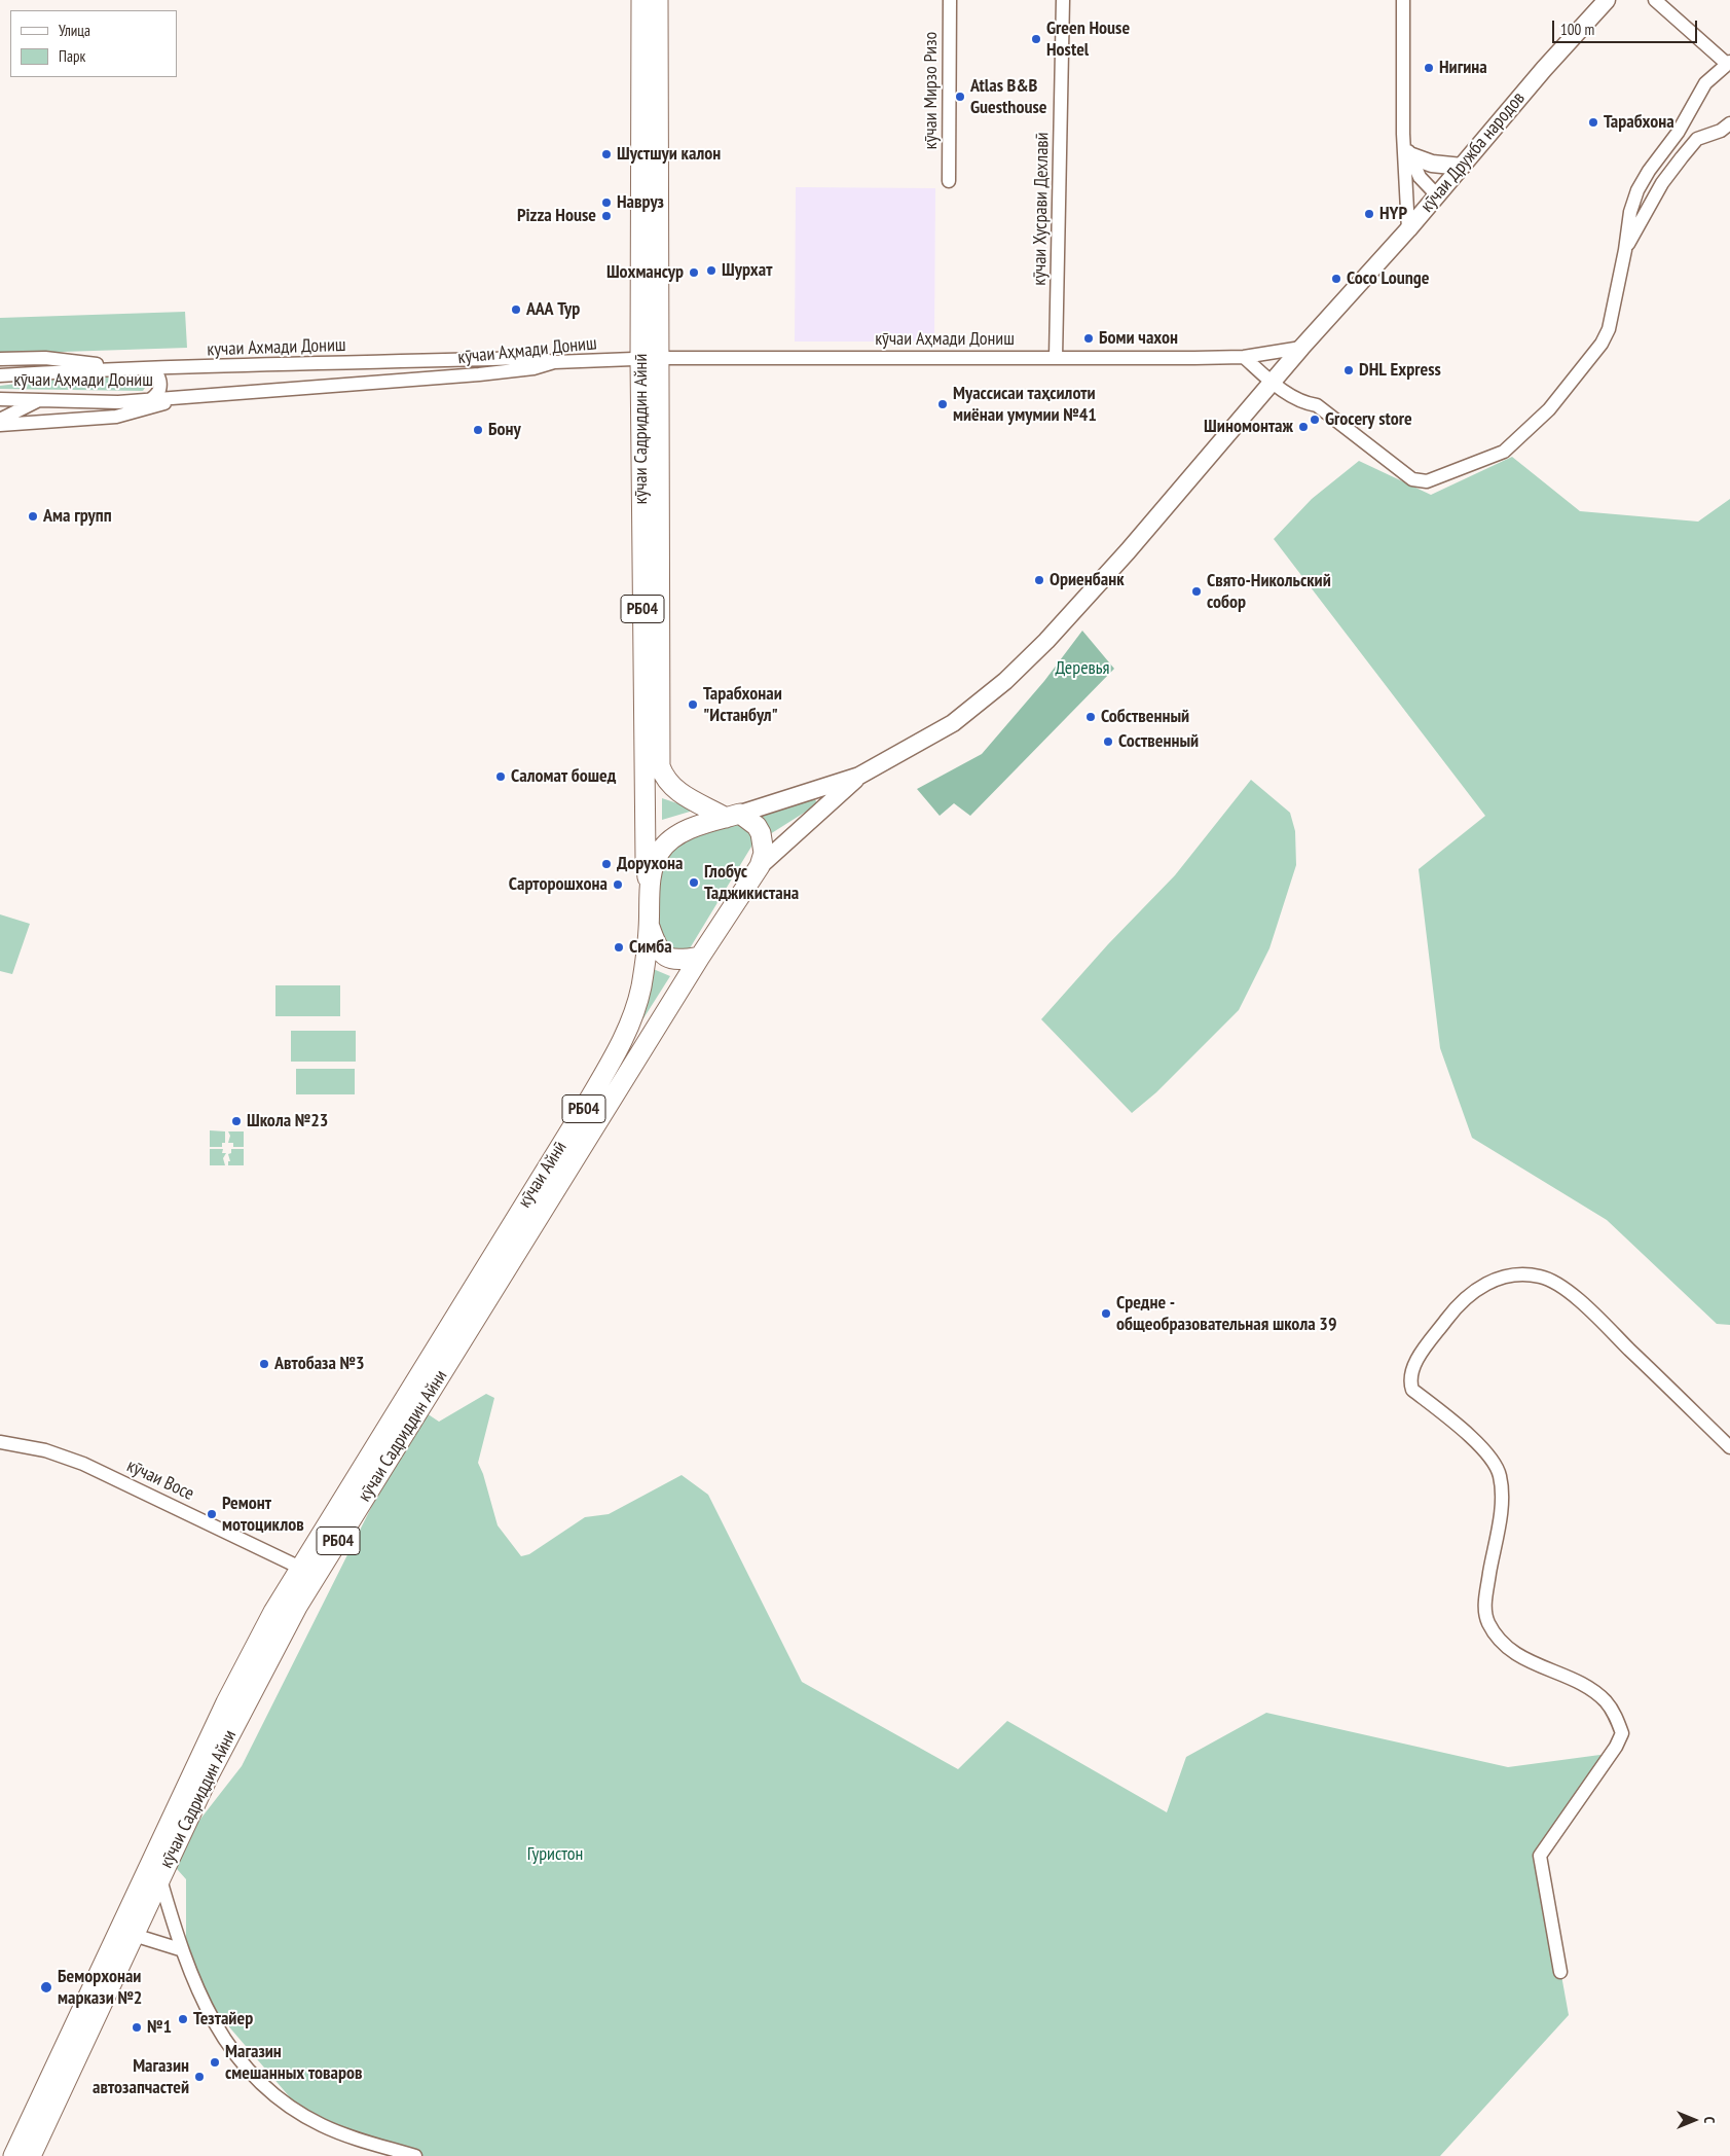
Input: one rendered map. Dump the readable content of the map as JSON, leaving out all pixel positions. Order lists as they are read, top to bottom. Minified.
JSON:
{"streets":{"highway":["кӯчаи Садриддин Айнӣ","РБ04","кӯчаи Айнӣ","кӯчаи Садриддин Айни"],"main road":["кӯчаи Дружба народов"],"street":["кӯчаи Мирзо Ризо","кӯчаи Хусрави Дехлавӣ","кӯчаи Аҳмади Дониш","кучаи Ахмади Дониш","кӯчаи Восе"]},"crossings":[["кӯчаи Дружба народов","кӯчаи Аҳмади Дониш"],["кӯчаи Хусрави Дехлавӣ","кӯчаи Аҳмади Дониш"],["кӯчаи Аҳмади Дониш","кучаи Ахмади Дониш"],["кӯчаи Аҳмади Дониш","кӯчаи Садриддин Айнӣ"],["кӯчаи Садриддин Айнӣ","РБ04"],["РБ04","кӯчаи Айнӣ"],["РБ04","кӯчаи Садриддин Айни"],["кӯчаи Айнӣ","кӯчаи Садриддин Айни"],["кӯчаи Садриддин Айни","кӯчаи Восе"]],"parks":["Деревья","Гуристон"],"places":["Green House Hostel","Нигина","Atlas B&B Guesthouse","Тарабхона","Шустшуи калон","Навруз","HYP","Pizza House","Шурхат","Шохмансур","Coco Lounge","ААА Тур","Боми чахон","DHL Express","Муассисаи таҳсилоти миёнаи умумии №41","Grocery store","Шиномонтаж","Бону","Ама групп","Ориенбанк","Свято-Никольский собор","Тарабхонаи \"Истанбул\"","Собственный","Соственный","Саломат бошед","Дорухона","Глобус Таджикистана","Сарторошхона","Симба","Школа №23","Средне - общеобразовательная школа 39","Автобаза №3","Ремонт мотоциклов","Беморхонаи маркази №2","Тезтайер","№1","Магазин смешанных товаров","Магазин автозапчастей"],"legend":["Улица","Парк"],"scale_bar":"100 m","north":"right"}
